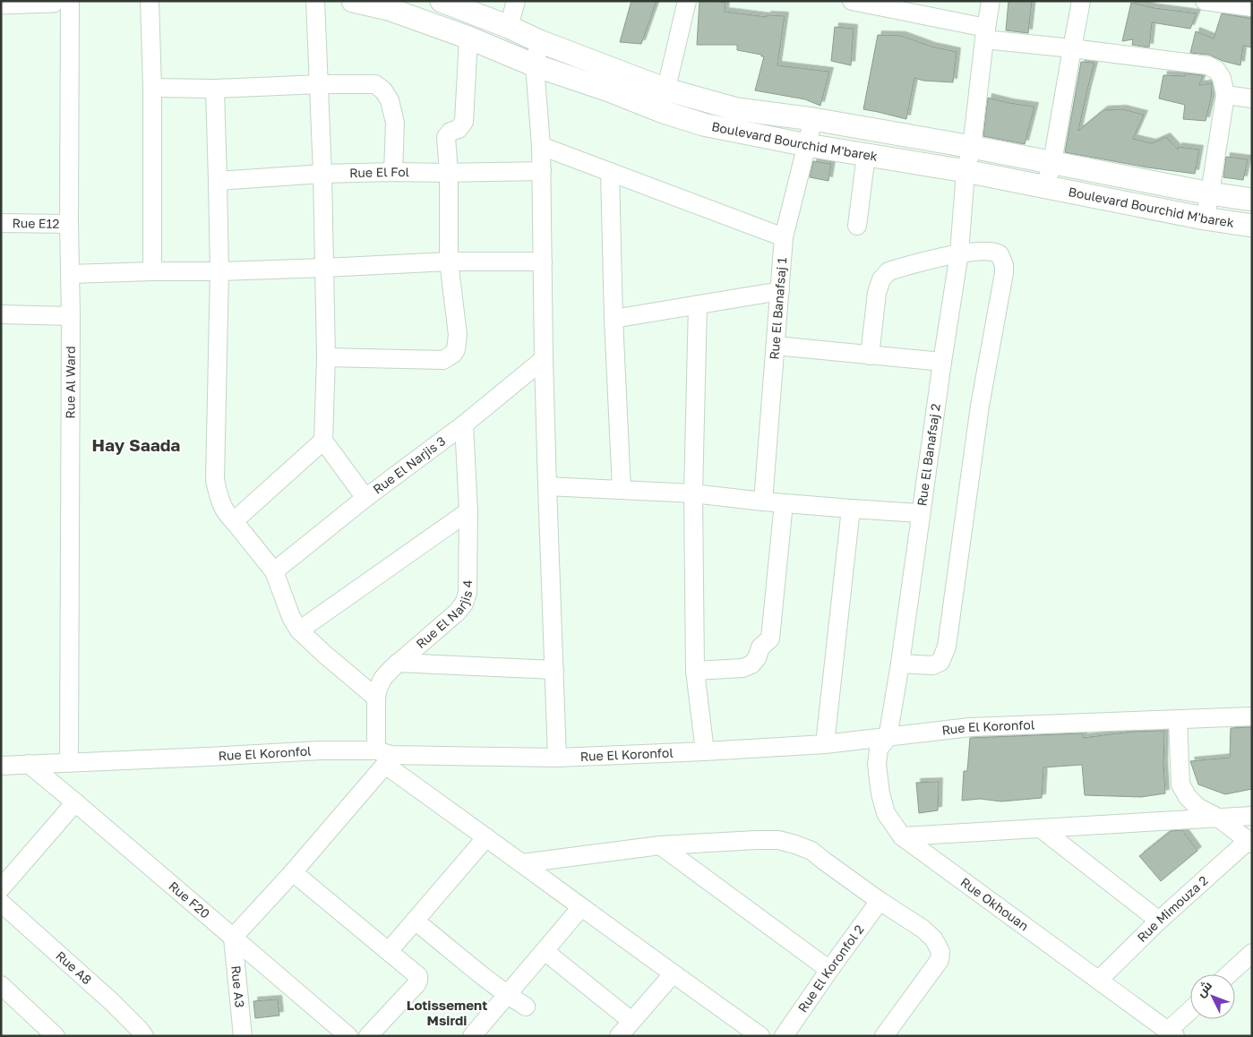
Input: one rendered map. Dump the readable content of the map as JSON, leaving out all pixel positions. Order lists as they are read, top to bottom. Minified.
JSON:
{"streets":{"main road":["Boulevard Bourchid M'barek"],"street":["Rue El Fol","Rue E12","Rue El Banafsaj 1","Rue Al Ward","Rue El Banafsaj 2","Rue El Narjis 3","Rue El Narjis 4","Rue El Koronfol","Rue F20","Rue Okhouan","Rue Mimouza 2","Rue A8","Rue El Koronfol 2","Rue A3"]},"crossings":[["Boulevard Bourchid M'barek","Rue El Banafsaj 1"],["Boulevard Bourchid M'barek","Rue El Banafsaj 2"],["Rue E12","Rue Al Ward"],["Rue Al Ward","Rue El Koronfol"],["Rue El Banafsaj 2","Rue El Koronfol"],["Rue El Banafsaj 2","Rue Okhouan"],["Rue El Narjis 3","Rue El Narjis 4"],["Rue El Koronfol","Rue F20"],["Rue El Koronfol","Rue Okhouan"],["Rue F20","Rue A3"],["Rue Okhouan","Rue Mimouza 2"]],"districts":["Hay Saada","Lotissement Msirdi"],"north":"top left"}
